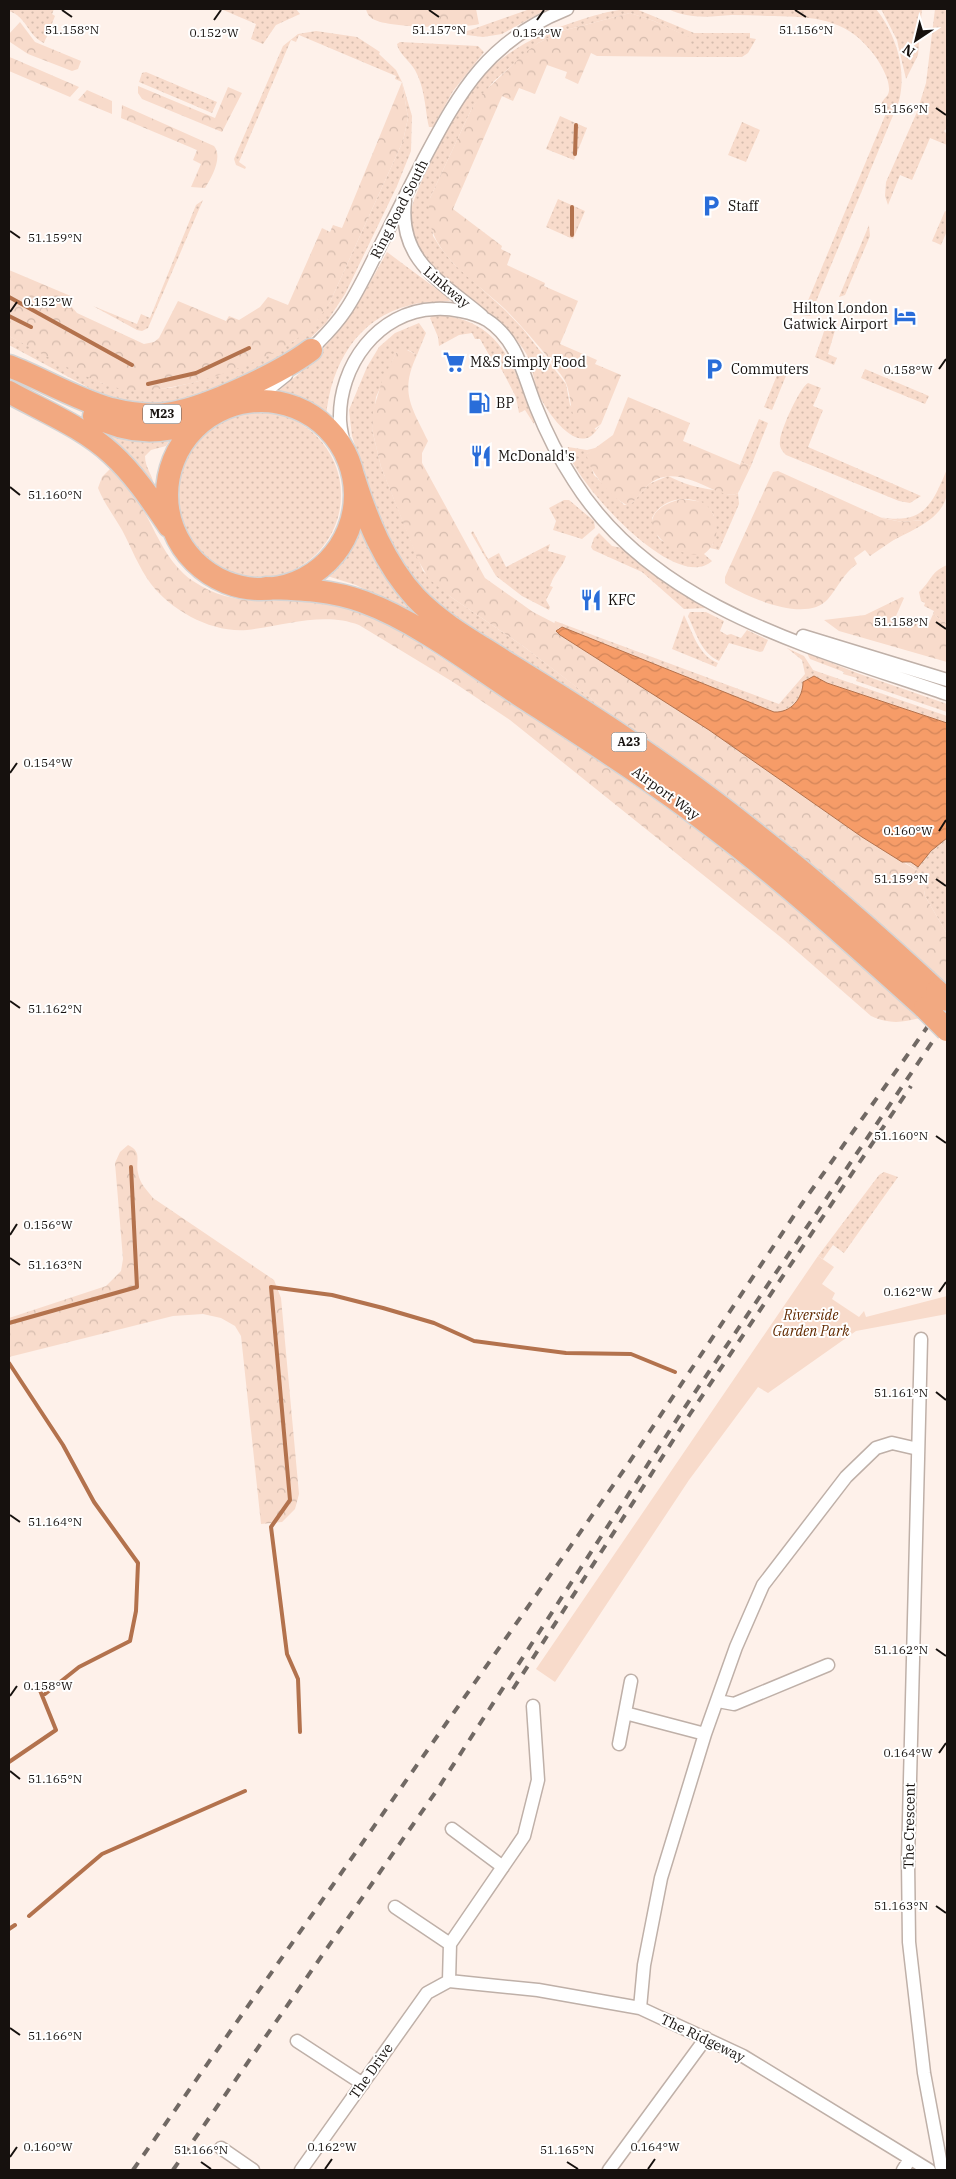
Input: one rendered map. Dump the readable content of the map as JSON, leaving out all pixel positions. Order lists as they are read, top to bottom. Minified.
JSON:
{"streets":{"highway":["M23","A23","Airport Way"],"street":["Ring Road South","Linkway","The Crescent","The Ridgeway","The Drive"]},"crossings":[["Ring Road South","Linkway"],["Ring Road South","M23"],["The Ridgeway","The Drive"]],"parks":["Riverside Garden Park"],"places":{"parking":["Staff","Commuters"],"hotel":["Hilton London Gatwick Airport"],"supermarket":["M&S Simply Food"],"fuel station":["BP"],"restaurant":["McDonald's","KFC"]},"north":"bottom left","coordinates":["51.158°N","51.157°N","51.156°N","0.152°W","0.154°W","51.159°N","0.158°W","51.160°N","0.160°W","51.162°N","0.156°W","51.163°N","0.162°W","51.161°N","51.164°N","0.164°W","51.165°N","51.166°N"]}
